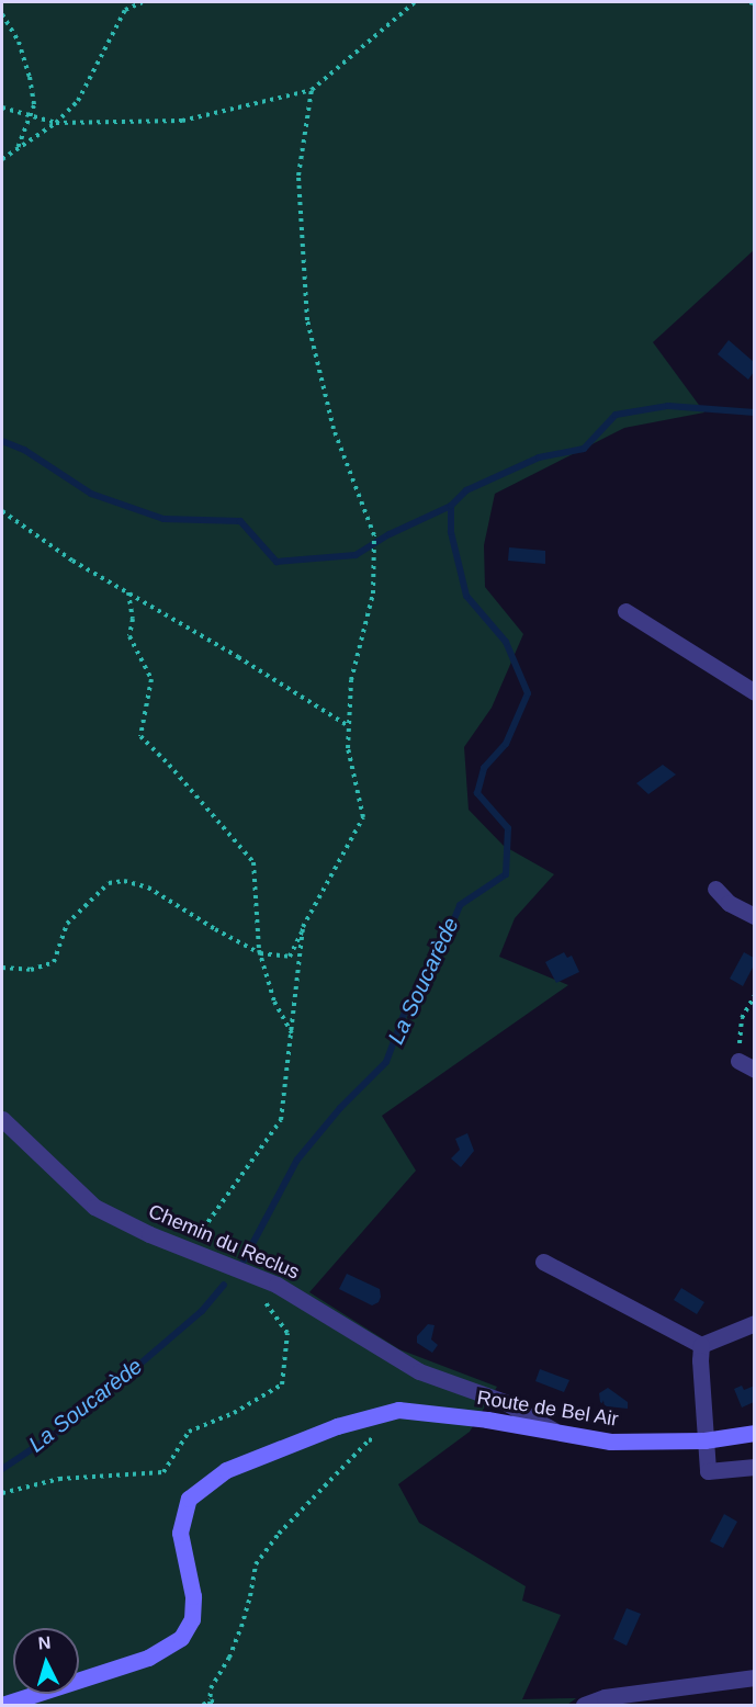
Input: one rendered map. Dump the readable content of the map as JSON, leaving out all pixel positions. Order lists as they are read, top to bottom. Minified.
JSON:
{"streets":{"street":["Chemin du Reclus","Route de Bel Air"]},"crossings":[["Chemin du Reclus","Route de Bel Air"]],"water":["La Soucarède"],"north":"top"}
